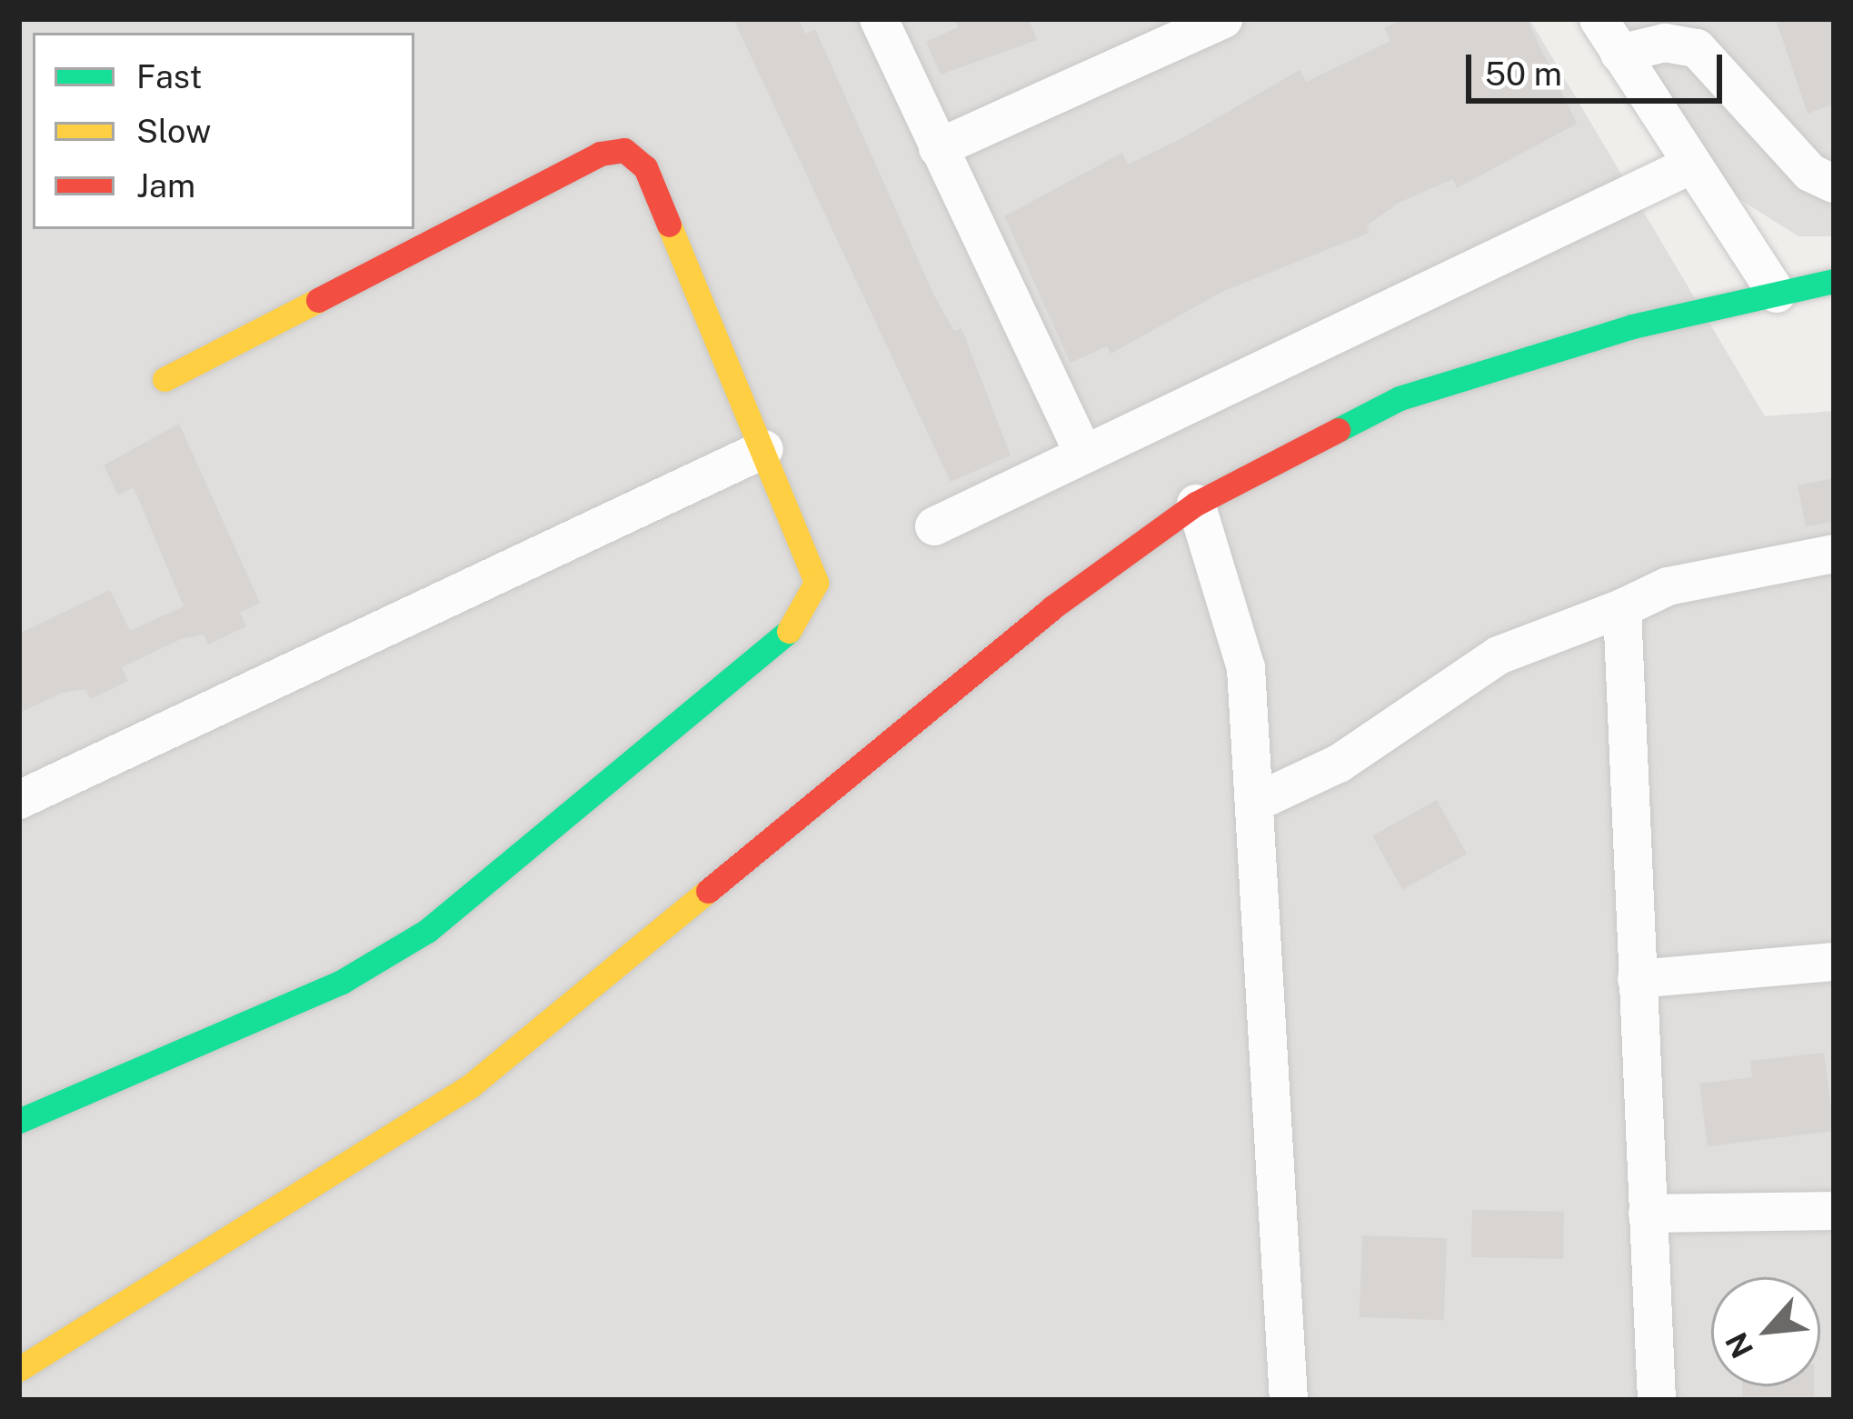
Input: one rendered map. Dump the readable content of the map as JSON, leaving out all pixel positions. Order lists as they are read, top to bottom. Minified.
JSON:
{"legend":["Fast","Slow","Jam"],"scale_bar":"50 m","north":"bottom left"}
